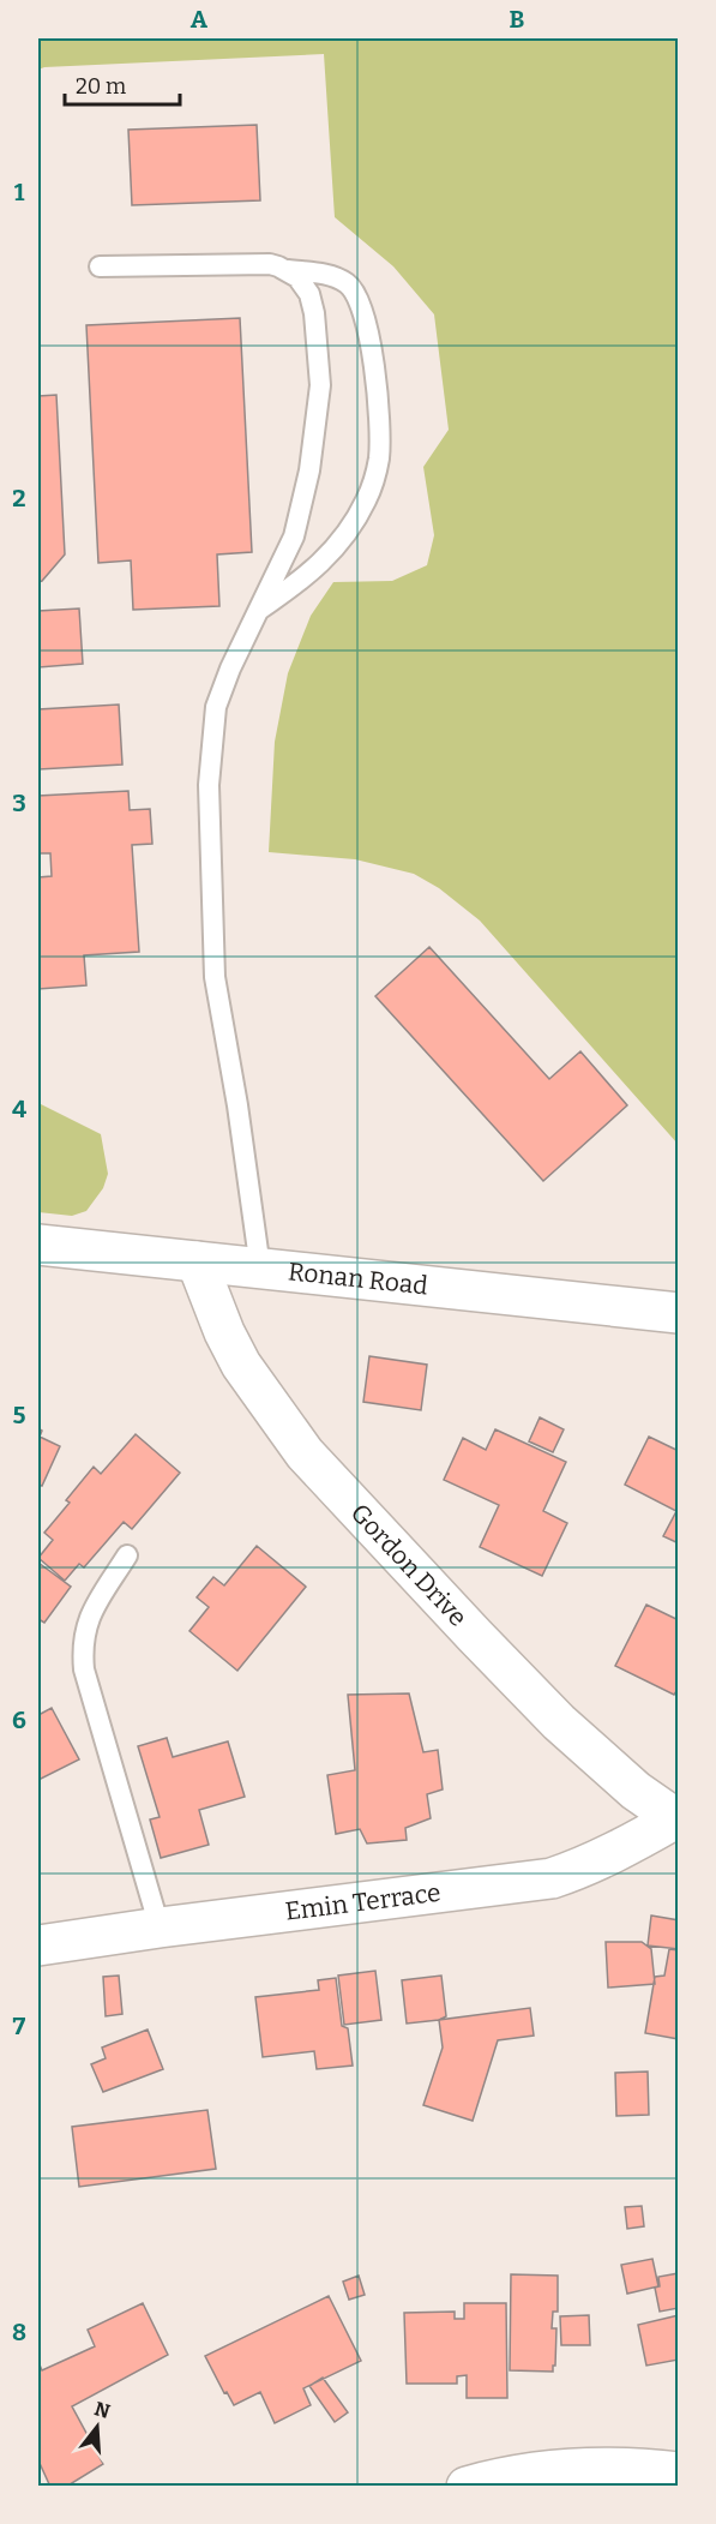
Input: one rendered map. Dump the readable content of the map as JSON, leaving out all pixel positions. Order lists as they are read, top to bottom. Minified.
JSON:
{"streets":{"street":["Ronan Road","Gordon Drive","Emin Terrace"]},"crossings":[["Ronan Road","Gordon Drive"],["Gordon Drive","Emin Terrace"]],"scale_bar":"20 m","north":"top","grid":{"columns":["A","B"],"rows":["1","2","3","4","5","6","7","8"]}}
